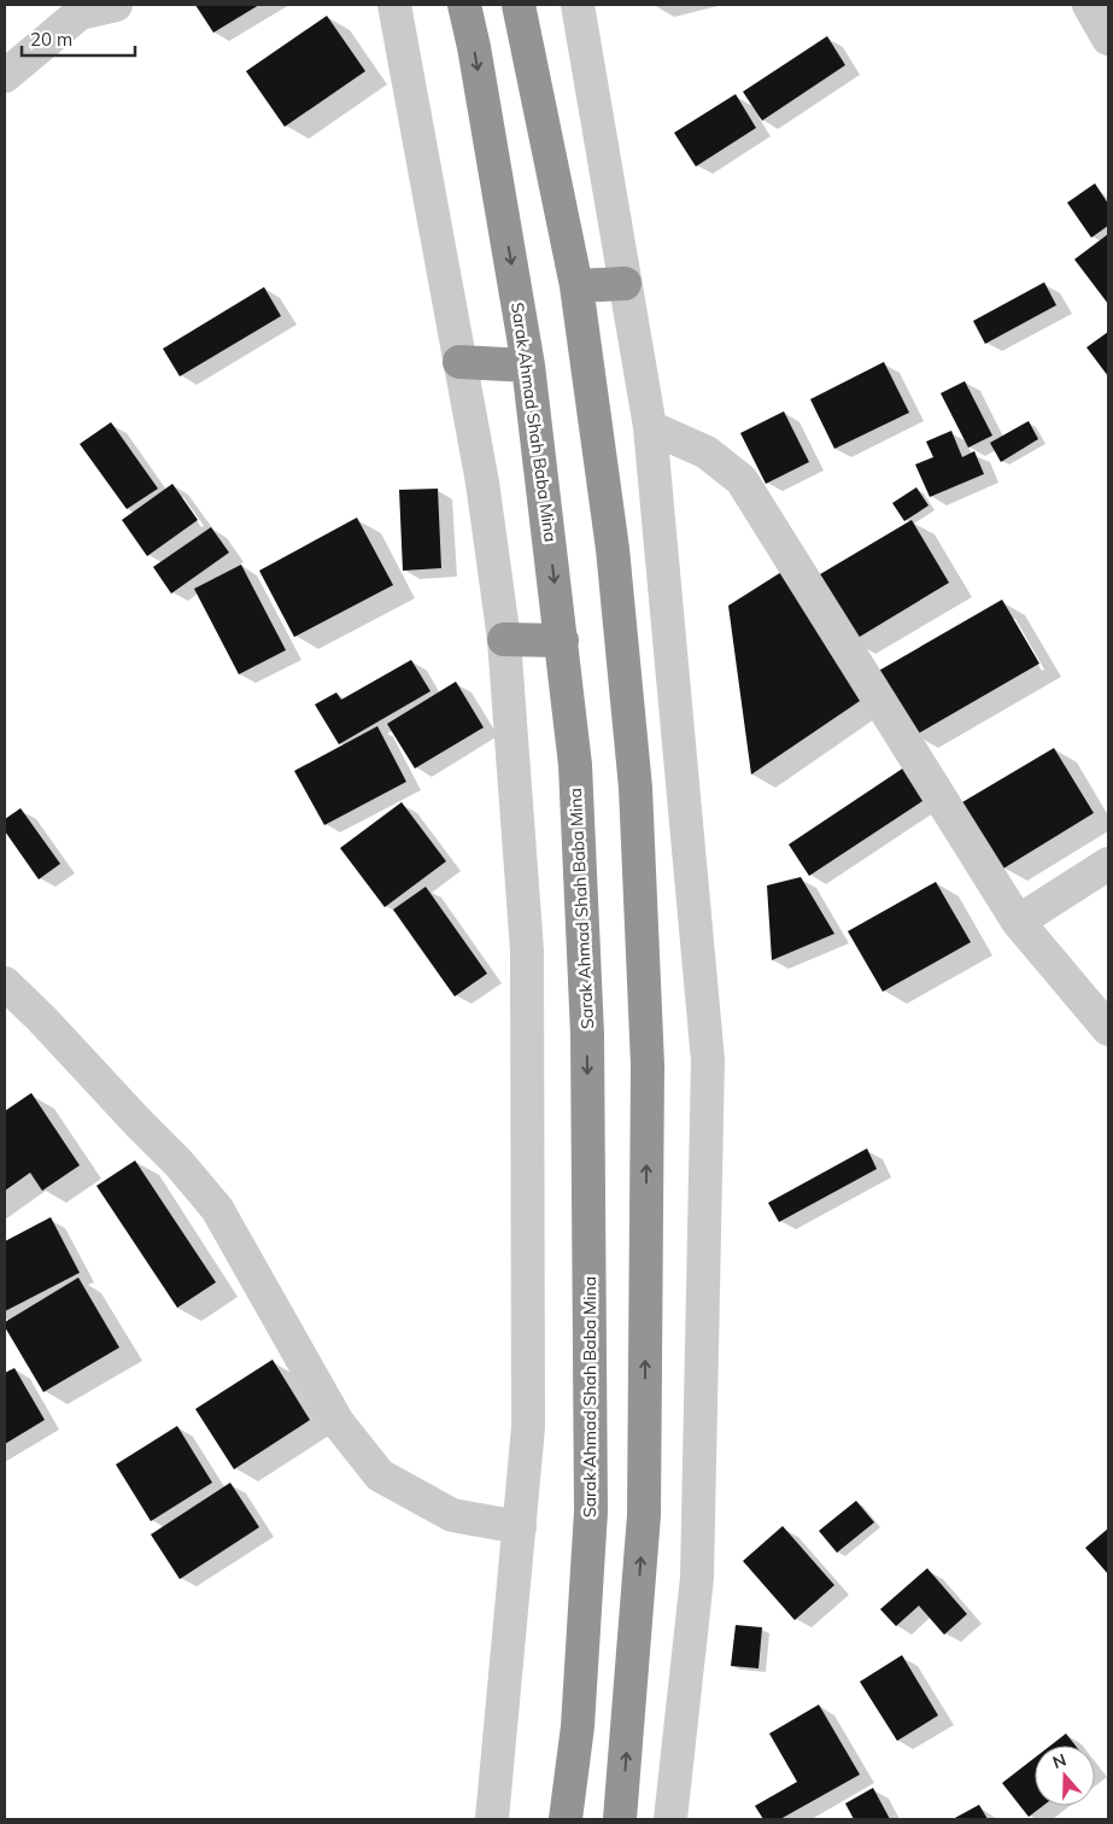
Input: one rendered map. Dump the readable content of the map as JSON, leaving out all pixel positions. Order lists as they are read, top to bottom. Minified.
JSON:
{"streets":{"highway":["Sarak Ahmad Shah Baba Mina"]},"scale_bar":"20 m","north":"top"}
